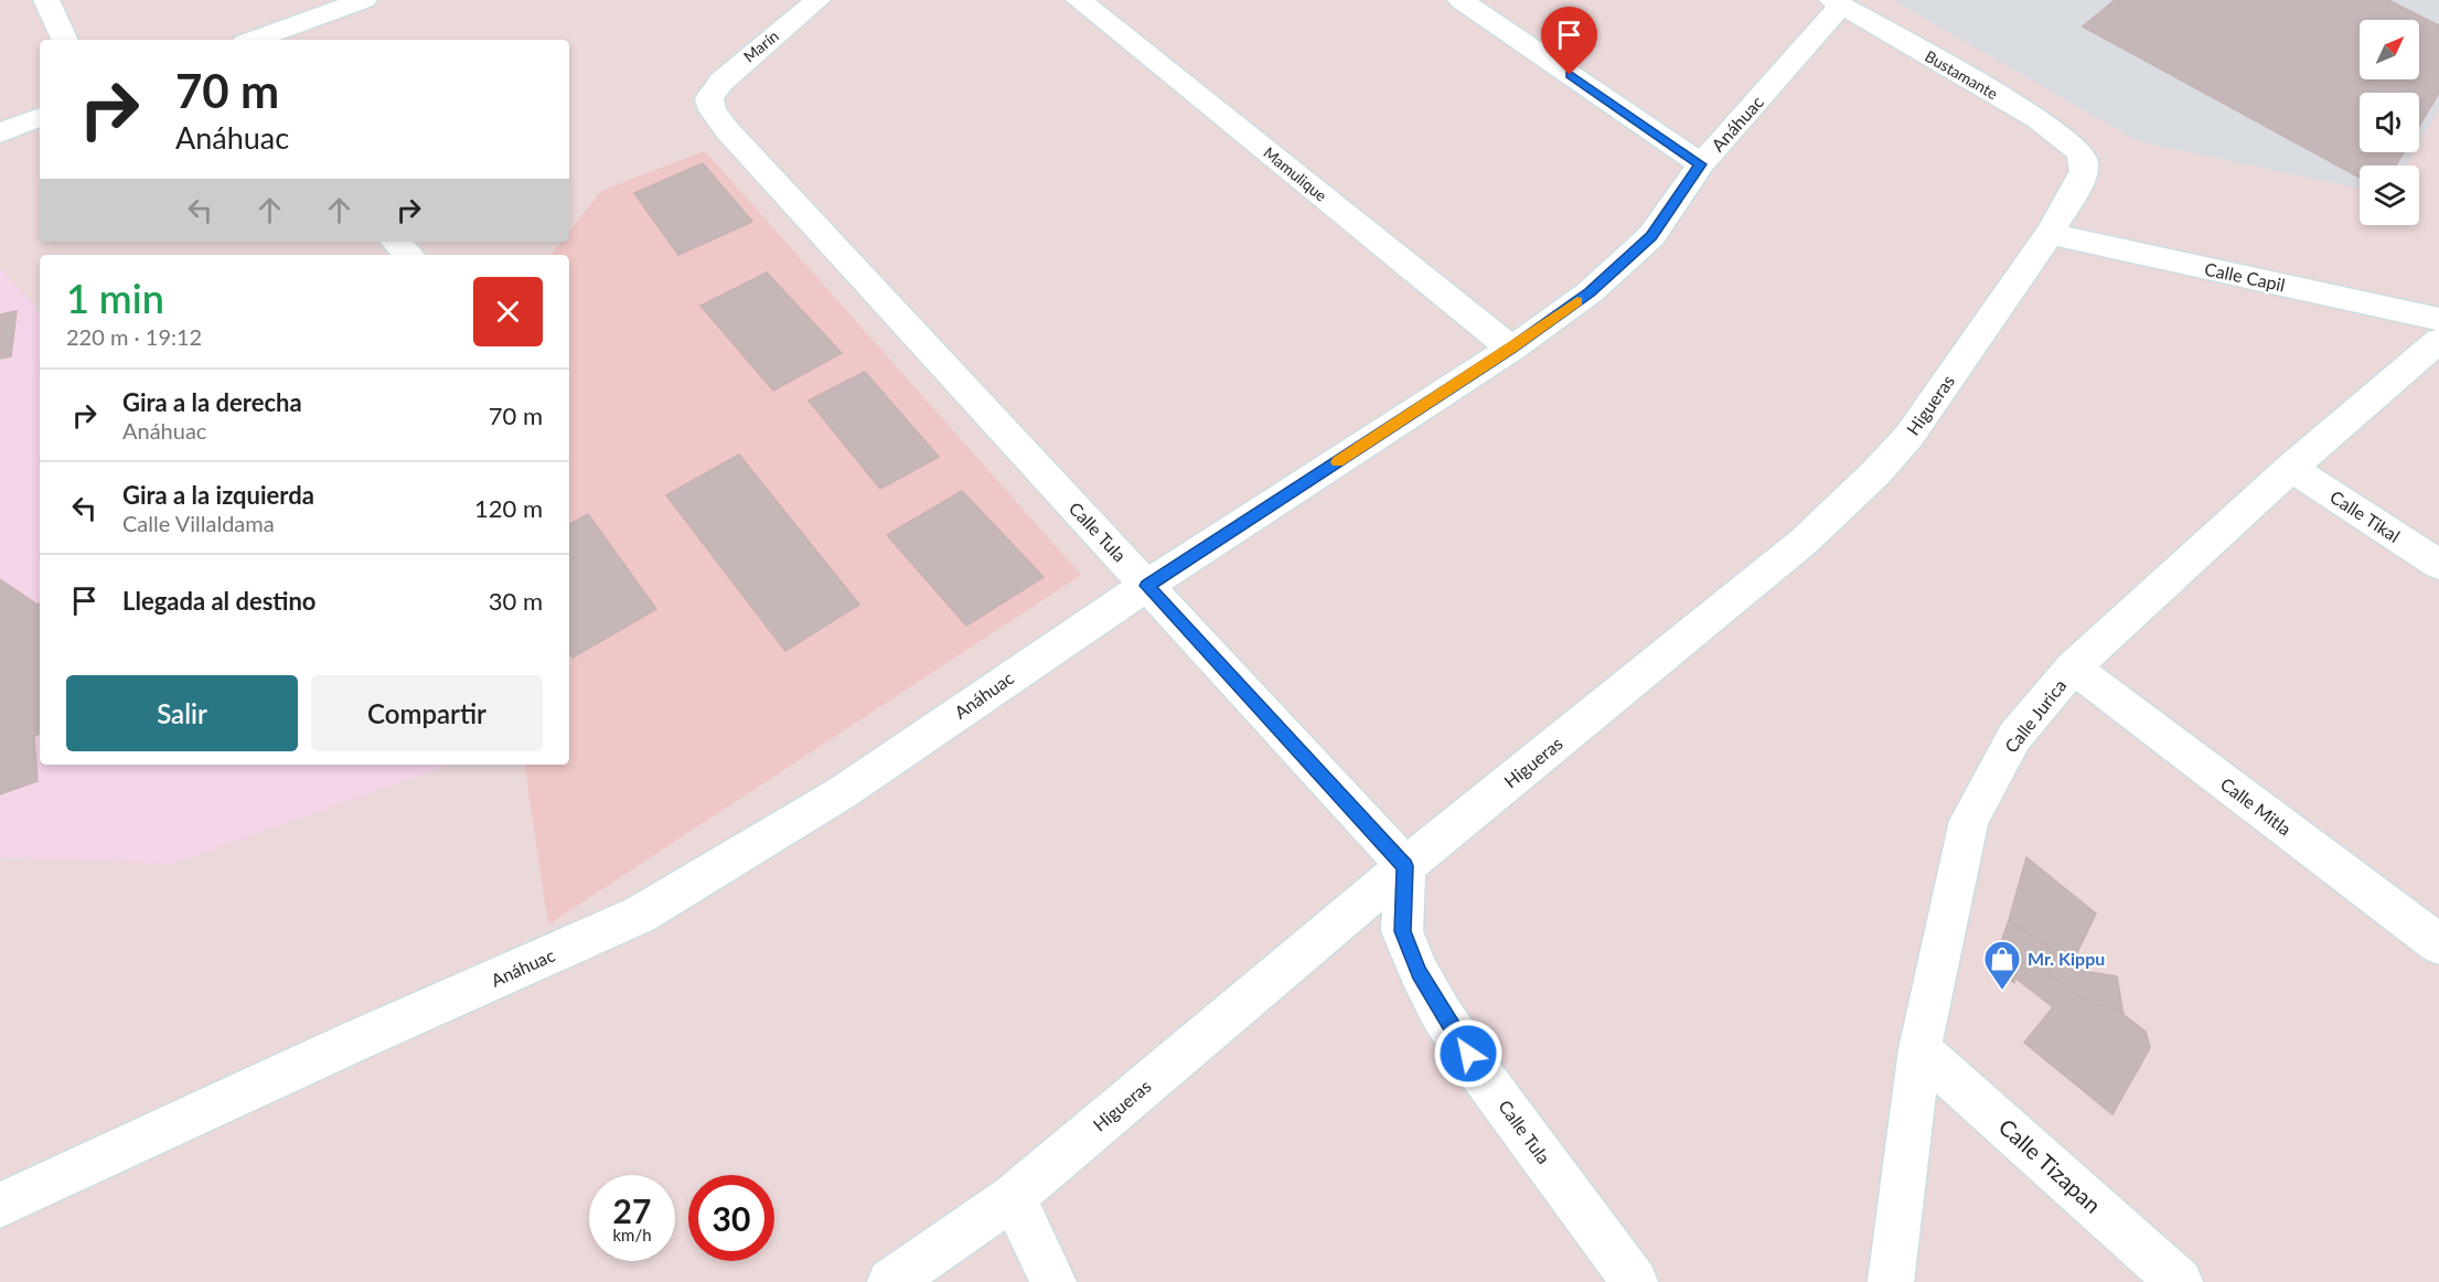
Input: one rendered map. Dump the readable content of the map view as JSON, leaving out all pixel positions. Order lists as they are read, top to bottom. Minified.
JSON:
{"streets":{"street":["Marín","Bustamante","Anáhuac","Mamulique","Calle Capil","Higueras","Calle Tikal","Calle Tula","Calle Jurica","Calle Mitla","Calle Tizapan"]},"crossings":[["Marín","Calle Tula"],["Bustamante","Anáhuac"],["Bustamante","Higueras"],["Anáhuac","Mamulique"],["Anáhuac","Calle Tula"],["Calle Capil","Higueras"],["Higueras","Calle Tula"],["Calle Tikal","Calle Jurica"],["Calle Jurica","Calle Mitla"],["Calle Jurica","Calle Tizapan"]],"places":{"shop":["Mr. Kippu"]},"north":"top right","page":{"turn":["70 m","Anáhuac"],"heading":["1 min","220 m · 19:12"],"list":[{"name":"Gira a la derecha","note":"Anáhuac","value":"70 m"},{"name":"Gira a la izquierda","note":"Calle Villaldama","value":"120 m"},{"name":"Llegada al destino","value":"30 m"}],"buttons":["Salir","Compartir"],"speed":"27 km/h","limit":"30"}}
